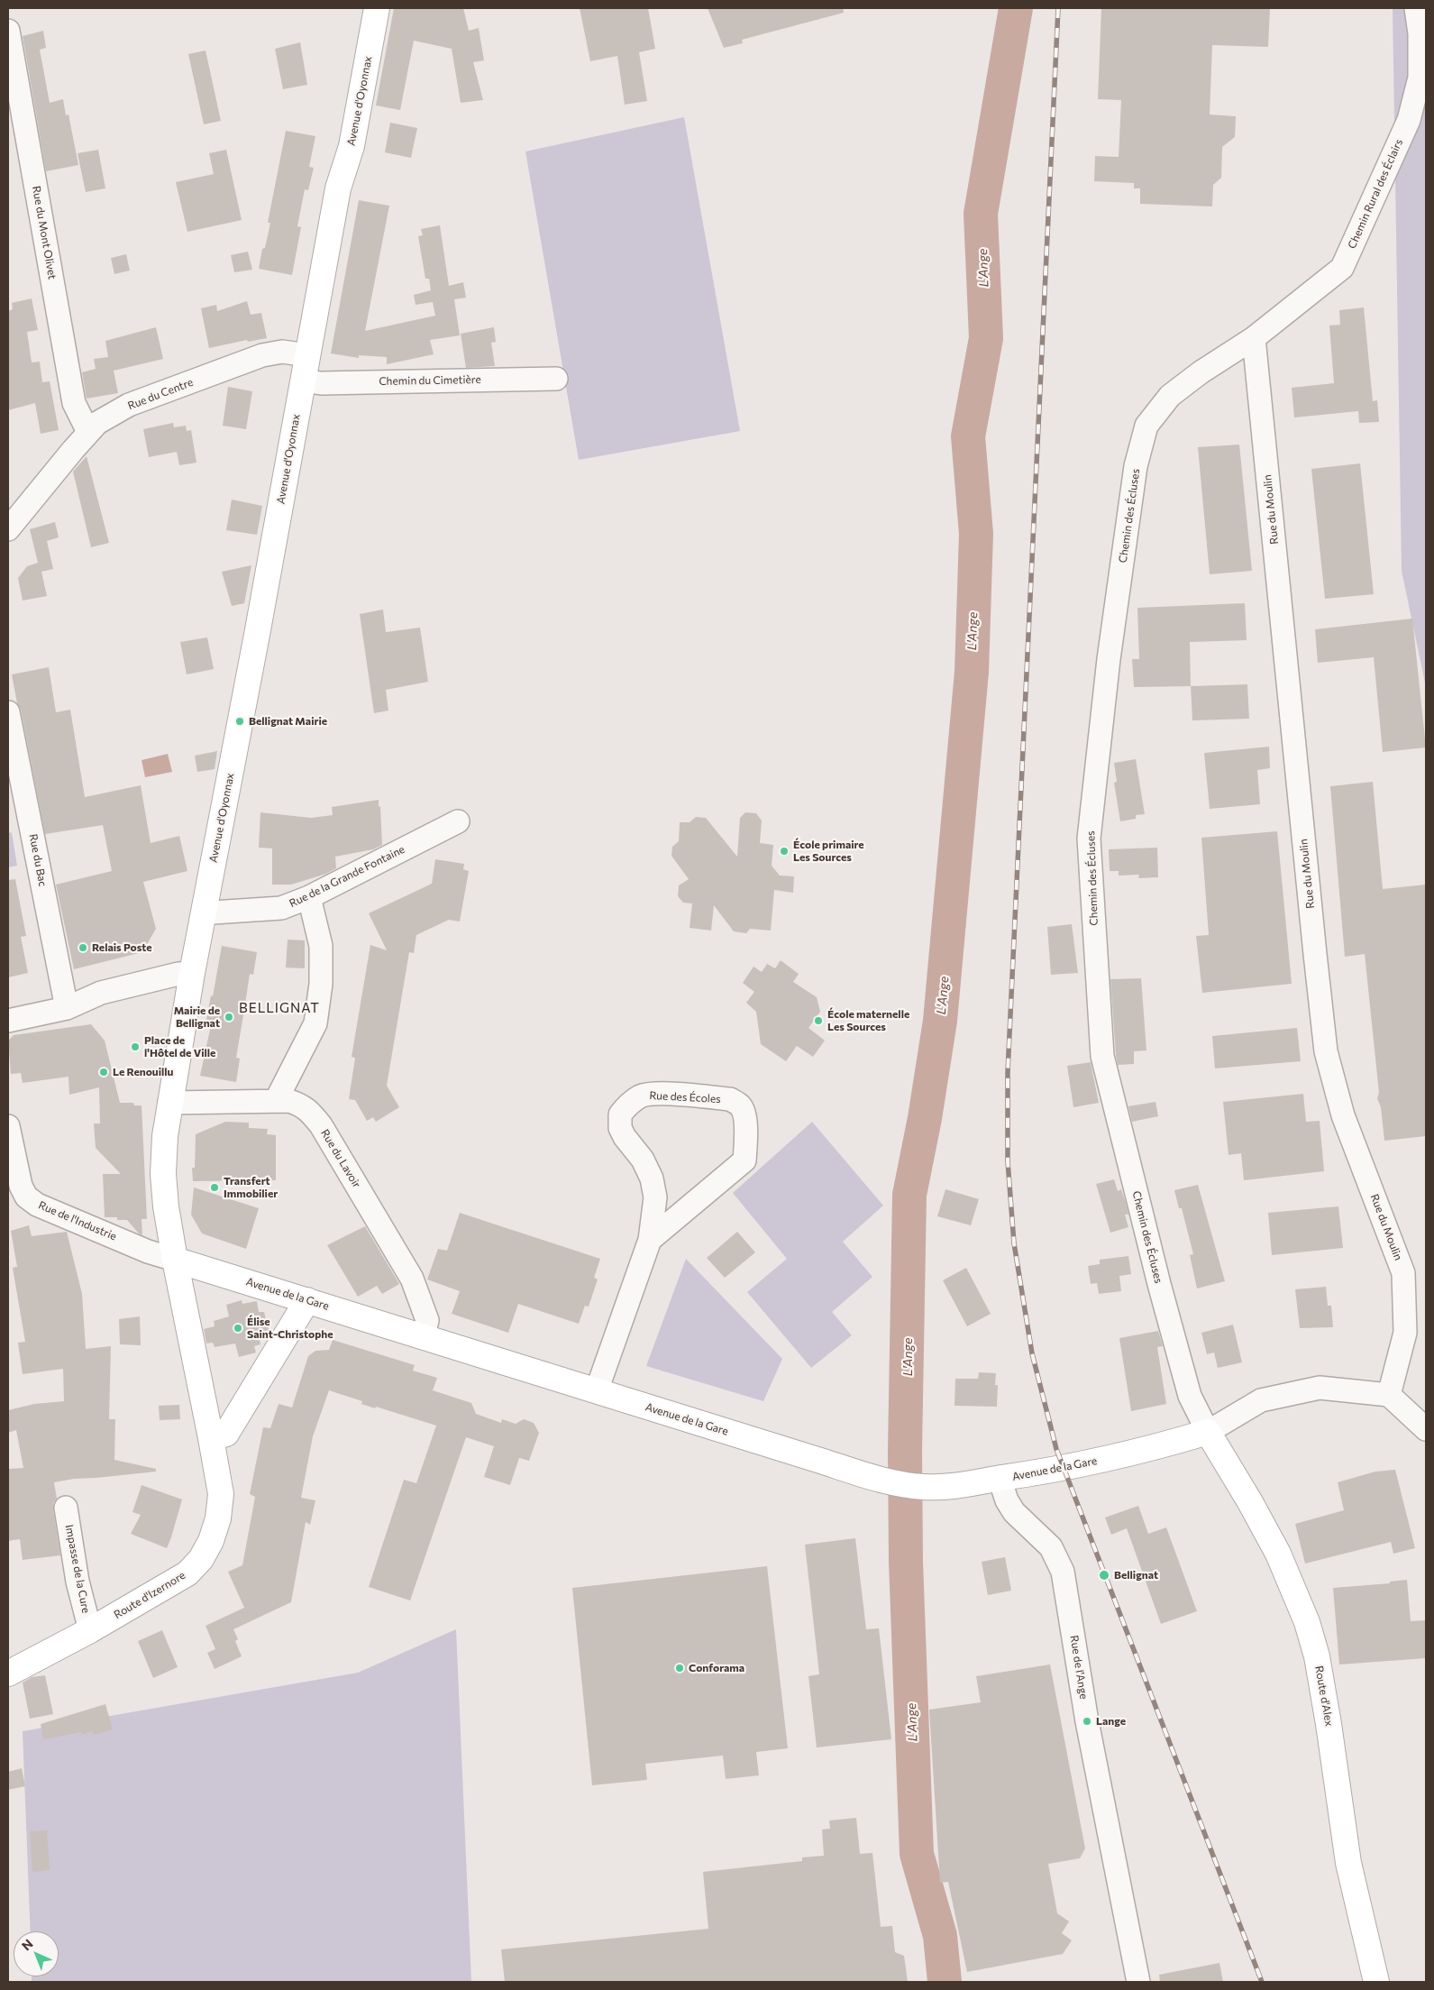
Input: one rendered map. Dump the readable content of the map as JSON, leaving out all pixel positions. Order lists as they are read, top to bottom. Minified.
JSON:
{"streets":{"street":["Avenue d'Oyonnax","Chemin Rural des Éclairs","Rue du Mont Olivet","Chemin du Cimetière","Rue du Centre","Rue du Moulin","Chemin des Écluses","Rue du Bac","Rue de la Grande Fontaine","Rue des Écoles","Rue du Lavoir","Rue de l'Industrie","Avenue de la Gare","Impasse de la Cure","Route d'Izernore","Rue de l'Ange","Route d'Alex"]},"crossings":[["Avenue d'Oyonnax","Chemin du Cimetière"],["Avenue d'Oyonnax","Rue du Centre"],["Avenue d'Oyonnax","Rue de la Grande Fontaine"],["Chemin Rural des Éclairs","Rue du Moulin"],["Chemin Rural des Éclairs","Chemin des Écluses"],["Rue du Mont Olivet","Rue du Centre"],["Rue du Moulin","Chemin des Écluses"],["Chemin des Écluses","Avenue de la Gare"],["Chemin des Écluses","Route d'Alex"],["Rue des Écoles","Avenue de la Gare"],["Rue du Lavoir","Avenue de la Gare"],["Rue de l'Industrie","Avenue de la Gare"],["Rue de l'Industrie","Route d'Izernore"],["Avenue de la Gare","Route d'Izernore"],["Avenue de la Gare","Rue de l'Ange"],["Avenue de la Gare","Route d'Alex"],["Impasse de la Cure","Route d'Izernore"]],"districts":["BELLIGNAT"],"water":["L'Ange"],"places":["Bellignat Mairie","École primaire Les Sources","Relais Poste","Mairie de Bellignat","École maternelle Les Sources","Place de l'Hôtel de Ville","Le Renouillu","Transfert Immobilier","Élise Saint-Christophe","Bellignat","Conforama","Lange"],"north":"top left"}
